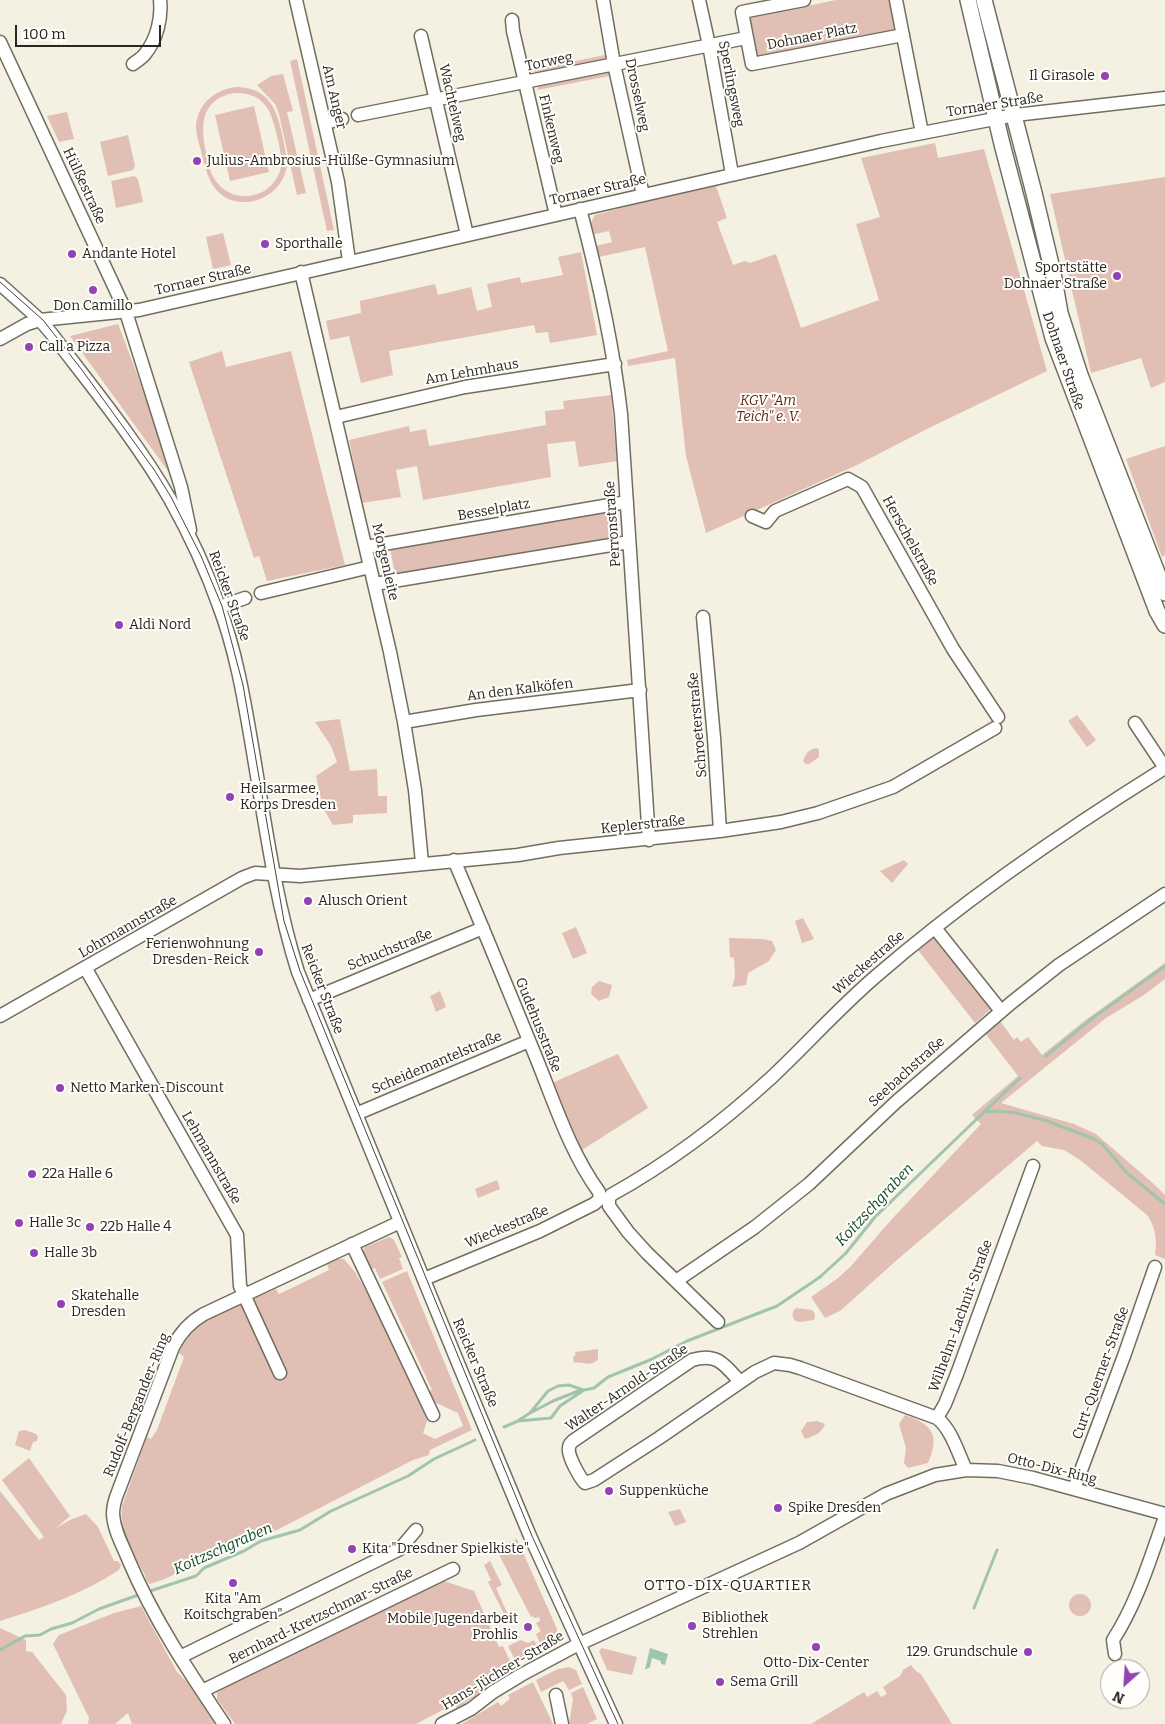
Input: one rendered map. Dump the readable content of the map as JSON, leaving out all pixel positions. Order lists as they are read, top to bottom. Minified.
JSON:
{"streets":{"main road":["Dohnaer Straße"],"street":["Dohnaer Platz","Torweg","Sperlingsweg","Drosselweg","Am Anger","Wachtelweg","Tornaer Straße","Finkenweg","Hülßestraße","Am Lehmhaus","Besselplatz","Perronstraße","Herschelstraße","Morgenleite","Reicker Straße","An den Kalköfen","Schroeterstraße","Keplerstraße","Lohrmannstraße","Schuchstraße","Wieckestraße","Gudehusstraße","Scheidemantelstraße","Seebachstraße","Lehmannstraße","Wilhelm-Lachnit-Straße","Curt-Querner-Straße","Walter-Arnold-Straße","Rudolf-Bergander-Ring","Otto-Dix-Ring","Bernhard-Kretzschmar-Straße","Hans-Jüchser-Straße"]},"crossings":[["Dohnaer Platz","Torweg"],["Torweg","Sperlingsweg"],["Torweg","Drosselweg"],["Torweg","Wachtelweg"],["Torweg","Finkenweg"],["Sperlingsweg","Tornaer Straße"],["Drosselweg","Tornaer Straße"],["Am Anger","Tornaer Straße"],["Wachtelweg","Tornaer Straße"],["Tornaer Straße","Finkenweg"],["Tornaer Straße","Hülßestraße"],["Tornaer Straße","Dohnaer Straße"],["Tornaer Straße","Perronstraße"],["Tornaer Straße","Morgenleite"],["Tornaer Straße","Reicker Straße"],["Hülßestraße","Reicker Straße"],["Am Lehmhaus","Perronstraße"],["Am Lehmhaus","Morgenleite"],["Besselplatz","Perronstraße"],["Besselplatz","Morgenleite"],["Perronstraße","An den Kalköfen"],["Perronstraße","Keplerstraße"],["Herschelstraße","Keplerstraße"],["Morgenleite","An den Kalköfen"],["Morgenleite","Keplerstraße"],["Reicker Straße","Keplerstraße"],["Reicker Straße","Lohrmannstraße"],["Reicker Straße","Schuchstraße"],["Reicker Straße","Wieckestraße"],["Reicker Straße","Scheidemantelstraße"],["Reicker Straße","Rudolf-Bergander-Ring"],["Reicker Straße","Otto-Dix-Ring"],["Reicker Straße","Hans-Jüchser-Straße"],["Schroeterstraße","Keplerstraße"],["Keplerstraße","Lohrmannstraße"],["Keplerstraße","Gudehusstraße"],["Lohrmannstraße","Lehmannstraße"],["Schuchstraße","Gudehusstraße"],["Wieckestraße","Gudehusstraße"],["Gudehusstraße","Scheidemantelstraße"],["Gudehusstraße","Seebachstraße"],["Lehmannstraße","Rudolf-Bergander-Ring"],["Wilhelm-Lachnit-Straße","Walter-Arnold-Straße"],["Curt-Querner-Straße","Otto-Dix-Ring"],["Rudolf-Bergander-Ring","Bernhard-Kretzschmar-Straße"],["Otto-Dix-Ring","Hans-Jüchser-Straße"]],"districts":["OTTO-DIX-QUARTIER"],"water":["Koitzschgraben"],"parks":["KGV \"Am Teich\" e. V."],"places":["Il Girasole","Julius-Ambrosius-Hülße-Gymnasium","Sporthalle","Andante Hotel","Sportstätte Dohnaer Straße","Don Camillo","Call a Pizza","Aldi Nord","Heilsarmee, Korps Dresden","Alusch Orient","Ferienwohnung Dresden-Reick","Netto Marken-Discount","22a Halle 6","Halle 3c","22b Halle 4","Halle 3b","Skatehalle Dresden","Suppenküche","Spike Dresden","Kita \"Dresdner Spielkiste\"","Kita \"Am Koitschgraben\"","Bibliothek Strehlen","Mobile Jugendarbeit Prohlis","Otto-Dix-Center","129. Grundschule","Sema Grill"],"scale_bar":"100 m","north":"bottom left"}
